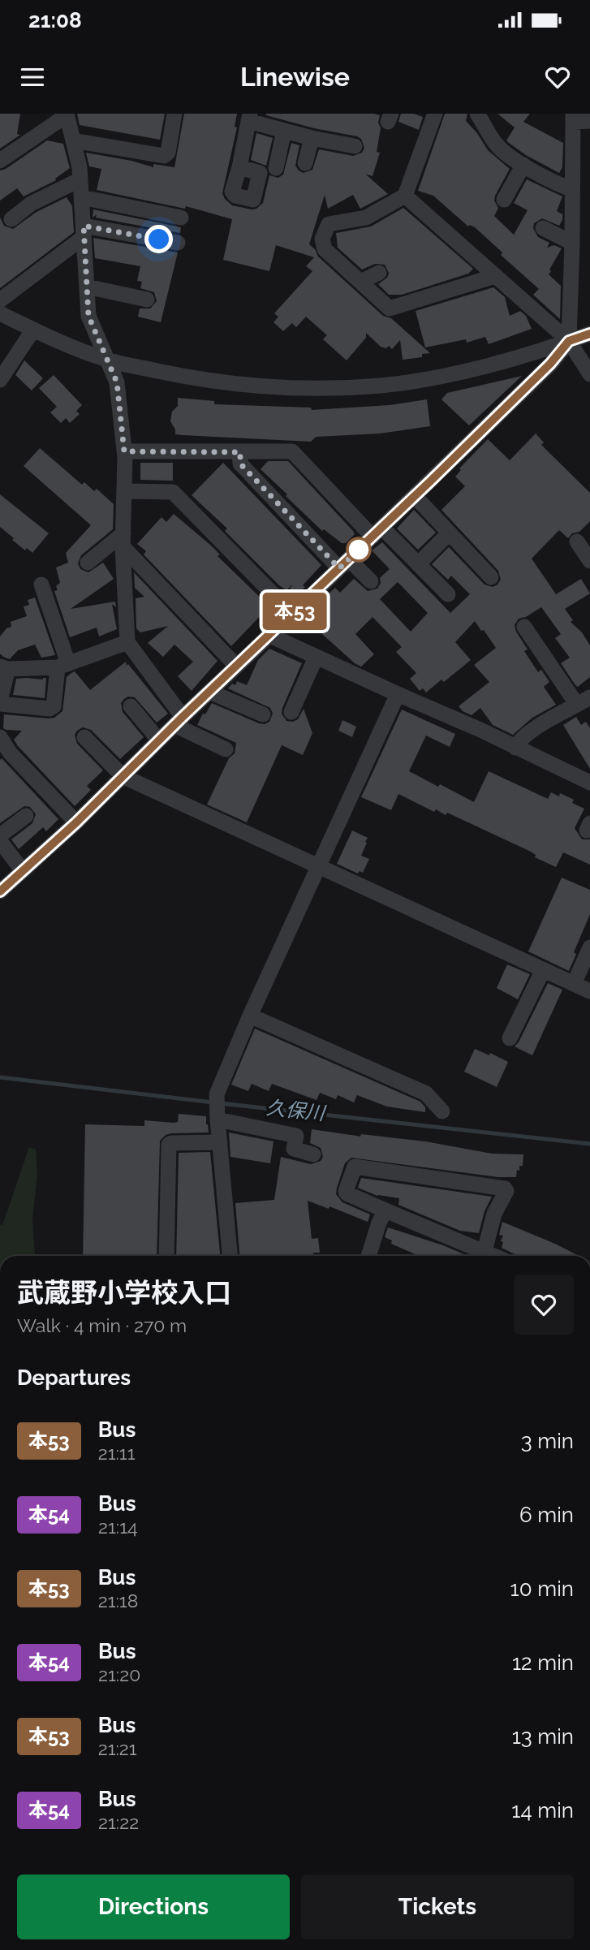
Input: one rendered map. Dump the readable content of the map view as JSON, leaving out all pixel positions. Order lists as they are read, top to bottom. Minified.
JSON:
{"water":["久保川"],"lines":["bus line 本53"],"page":{"status":"21:08","header":"Linewise","on_map":"本53","heading":[["武蔵野小学校入口","Walk · 4 min · 270 m"],"Departures"],"list":[{"mark":"本53","name":"Bus","note":"21:11","value":"3 min"},{"mark":"本54","name":"Bus","note":"21:14","value":"6 min"},{"mark":"本53","name":"Bus","note":"21:18","value":"10 min"},{"mark":"本54","name":"Bus","note":"21:20","value":"12 min"},{"mark":"本53","name":"Bus","note":"21:21","value":"13 min"},{"mark":"本54","name":"Bus","note":"21:22","value":"14 min"}],"buttons":["Directions","Tickets"]}}
